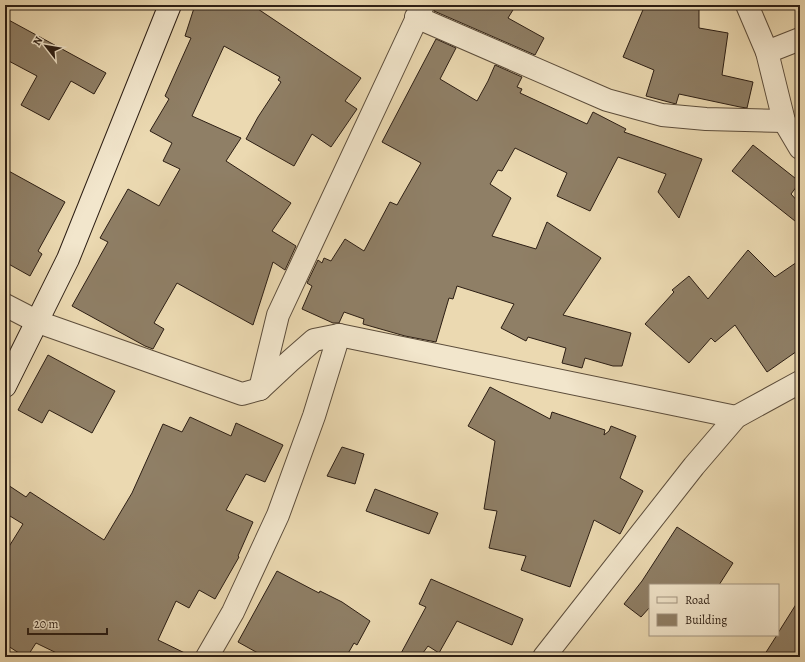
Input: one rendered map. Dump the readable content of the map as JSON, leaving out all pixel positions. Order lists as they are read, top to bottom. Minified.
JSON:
{"legend":["Road","Building"],"scale_bar":"20 m","north":"top left"}
